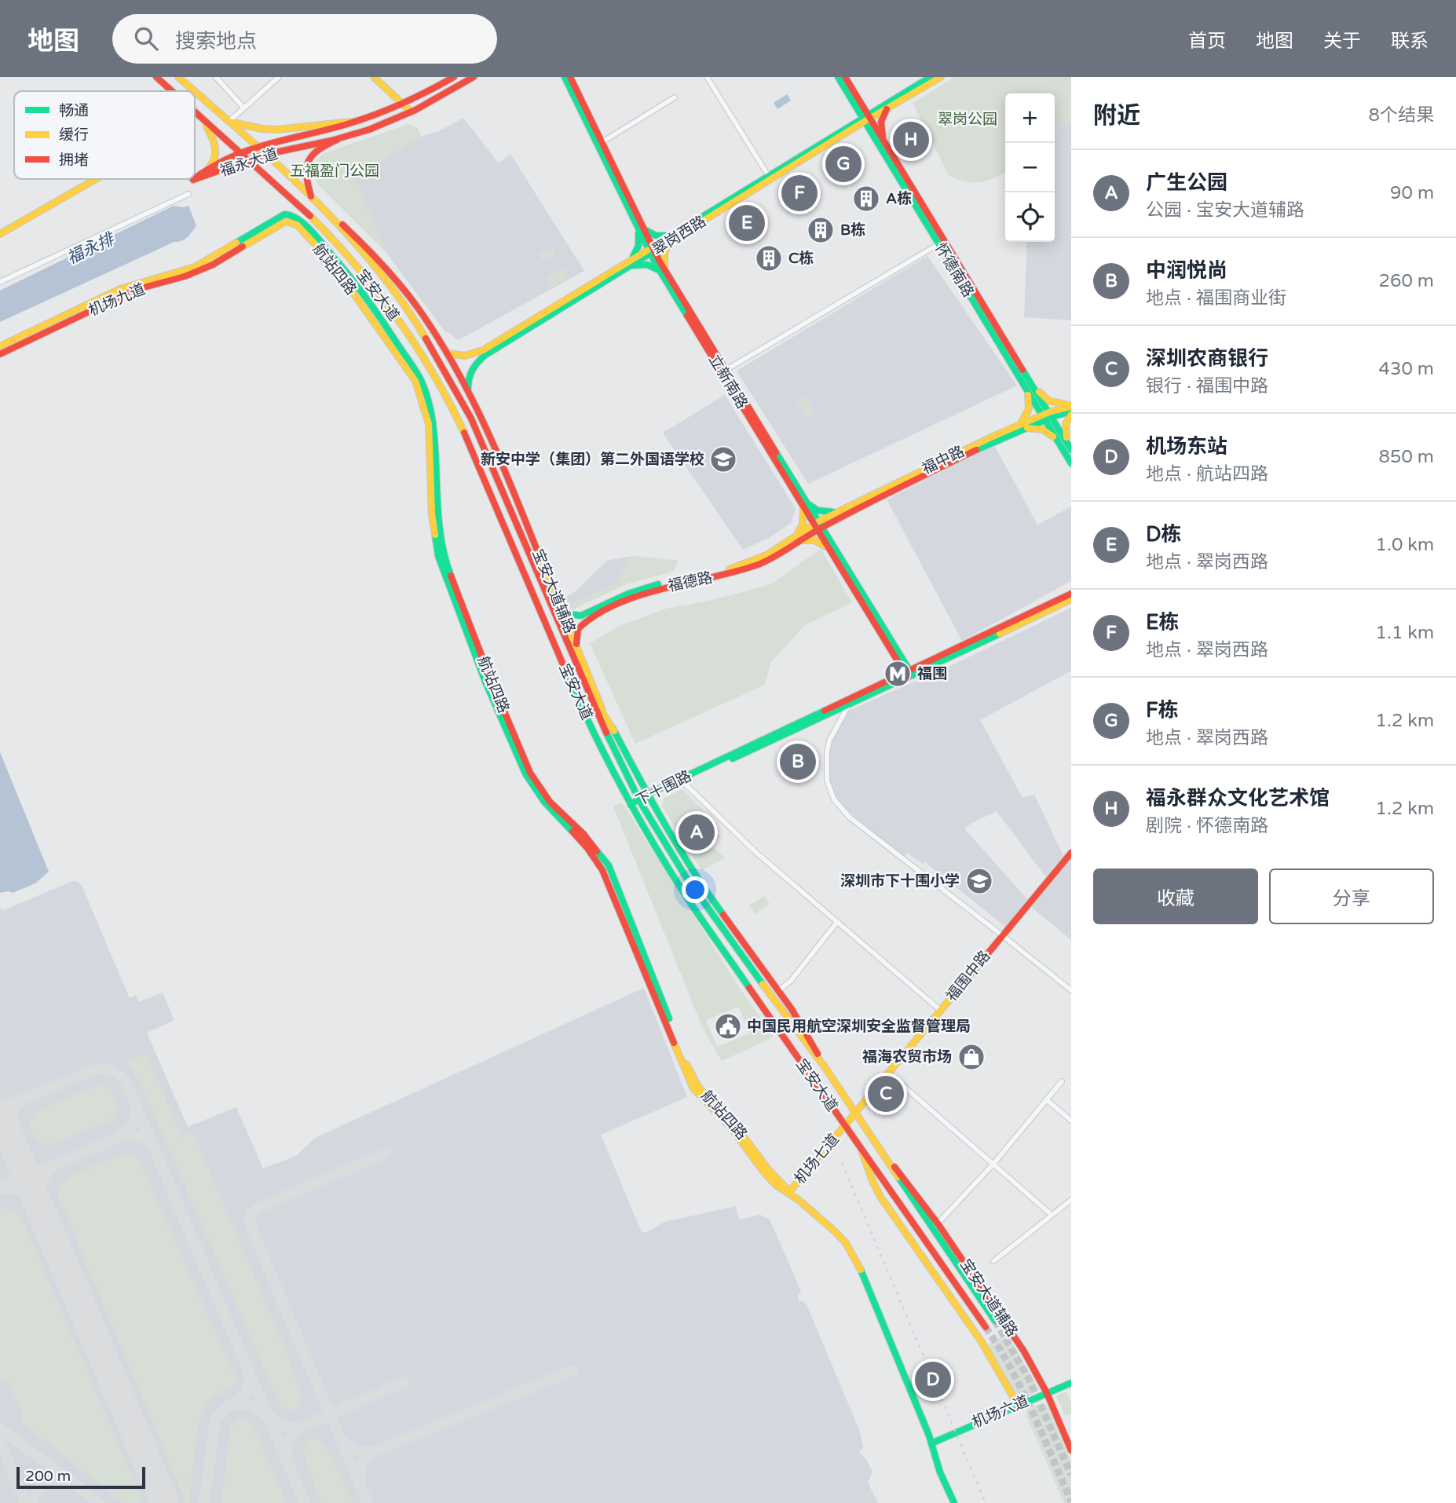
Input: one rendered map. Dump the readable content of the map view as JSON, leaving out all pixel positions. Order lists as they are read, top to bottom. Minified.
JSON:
{"streets":{"main road":["福永大道","翠岗西路","航站四路","怀德南路","宝安大道","机场九道","立新南路","福中路","福德路","宝安大道辅路","下十围路","福围中路","机场七道","机场六道"]},"crossings":[["福永大道","宝安大道"],["翠岗西路","怀德南路"],["翠岗西路","立新南路"],["翠岗西路","宝安大道辅路"],["航站四路","机场九道"],["航站四路","机场七道"],["航站四路","机场六道"],["怀德南路","福中路"],["宝安大道","宝安大道辅路"],["宝安大道","下十围路"],["宝安大道","福围中路"],["宝安大道","机场七道"],["立新南路","福中路"],["立新南路","福德路"],["立新南路","下十围路"],["福中路","福德路"],["福德路","宝安大道辅路"],["宝安大道辅路","下十围路"],["宝安大道辅路","机场六道"],["福围中路","机场七道"]],"water":["福永排"],"parks":["翠岗公园","五福盈门公园"],"places":{"building":["A栋","B栋","C栋"],"school or university":["新安中学（集团）第二外国语学校","深圳市下十围小学"],"metro station":["福围"],"public building":["中国民用航空深圳安全监督管理局"],"shop":["福海农贸市场"]},"legend":["畅通","缓行","拥堵"],"scale_bar":"200 m","page":{"header":"地图","search":"搜索地点","nav":["首页","地图","关于","联系"],"heading":["附近","8个结果"],"map_buttons":["+","−"],"pins":["H","G","F","E","B","A","C","D"],"list":[{"mark":"A","name":"广生公园","note":"公园 · 宝安大道辅路","value":"90 m"},{"mark":"B","name":"中润悦尚","note":"地点 · 福围商业街","value":"260 m"},{"mark":"C","name":"深圳农商银行","note":"银行 · 福围中路","value":"430 m"},{"mark":"D","name":"机场东站","note":"地点 · 航站四路","value":"850 m"},{"mark":"E","name":"D栋","note":"地点 · 翠岗西路","value":"1.0 km"},{"mark":"F","name":"E栋","note":"地点 · 翠岗西路","value":"1.1 km"},{"mark":"G","name":"F栋","note":"地点 · 翠岗西路","value":"1.2 km"},{"mark":"H","name":"福永群众文化艺术馆","note":"剧院 · 怀德南路","value":"1.2 km"}],"buttons":["收藏","分享"],"scale":"200 m"}}
